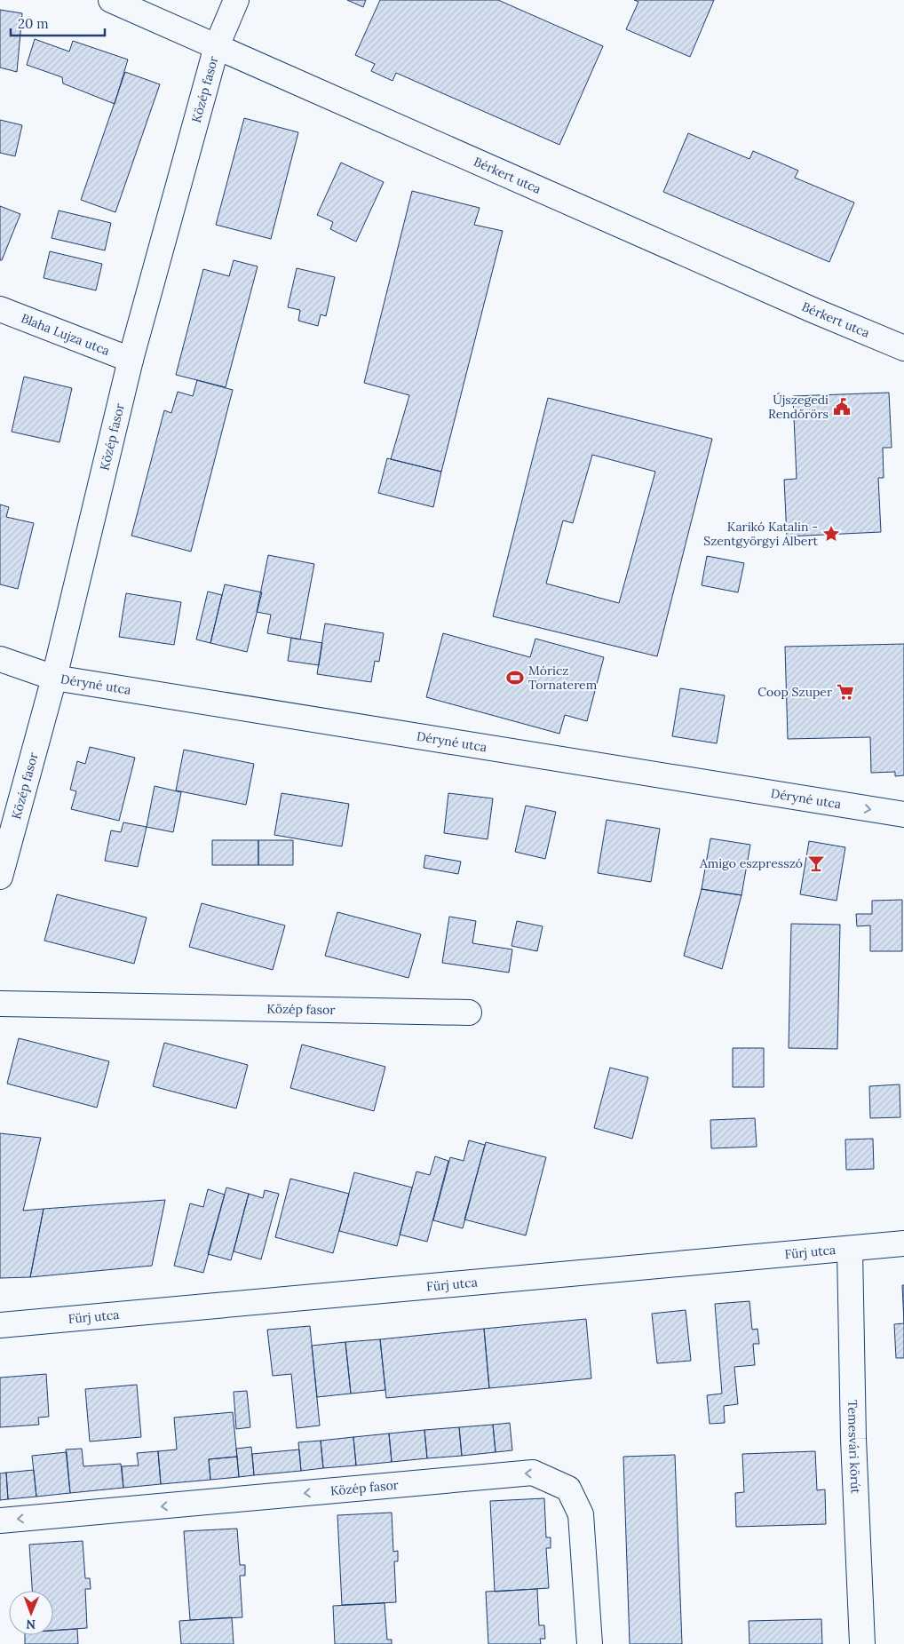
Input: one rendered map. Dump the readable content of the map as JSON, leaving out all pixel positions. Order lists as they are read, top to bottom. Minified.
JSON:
{"streets":{"street":["Közép fasor","Bérkert utca","Blaha Lujza utca","Déryné utca","Fürj utca","Temesvári körút"]},"crossings":[["Közép fasor","Bérkert utca"],["Közép fasor","Blaha Lujza utca"],["Közép fasor","Déryné utca"],["Fürj utca","Temesvári körút"]],"one_way":["Déryné utca"],"places":{"public building":["Újszegedi Rendőrörs"],"place":["Karikó Katalin - Szentgyörgyi Albert"],"sports":["Móricz Tornaterem"],"supermarket":["Coop Szuper"],"bar":["Amigo eszpresszó"]},"scale_bar":"20 m","north":"bottom"}
